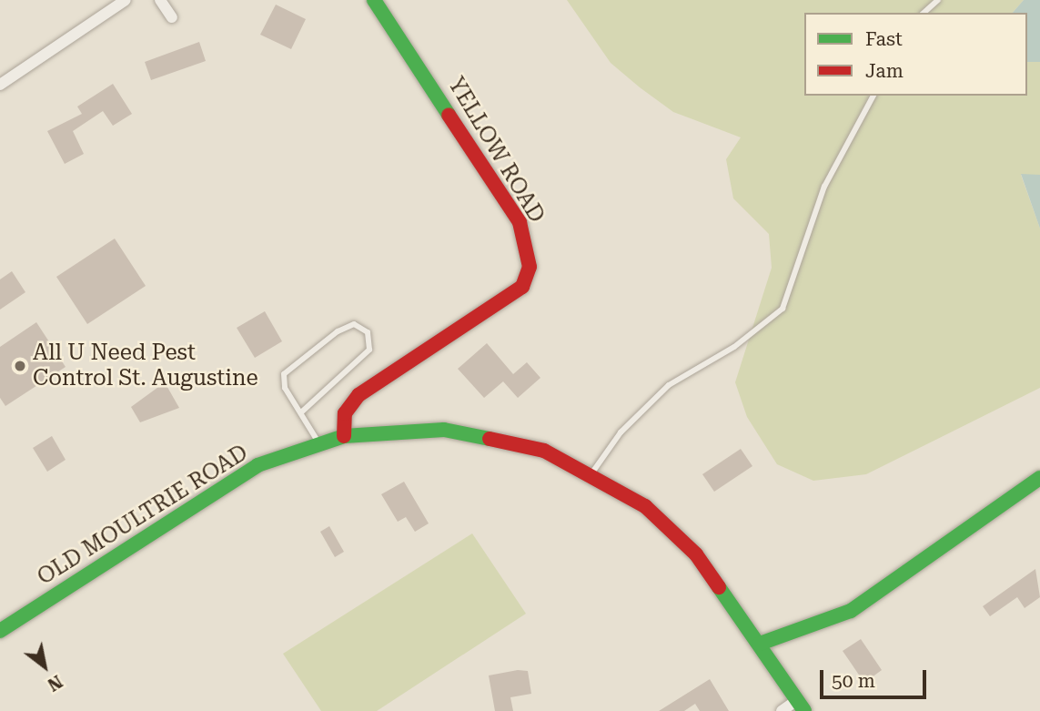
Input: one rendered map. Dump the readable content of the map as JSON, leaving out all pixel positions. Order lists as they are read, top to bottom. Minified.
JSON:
{"streets":{"main road":["YELLOW ROAD","OLD MOULTRIE ROAD"]},"crossings":[["YELLOW ROAD","OLD MOULTRIE ROAD"]],"places":["All U Need Pest Control St. Augustine"],"legend":["Fast","Jam"],"scale_bar":"50 m","north":"bottom right"}
